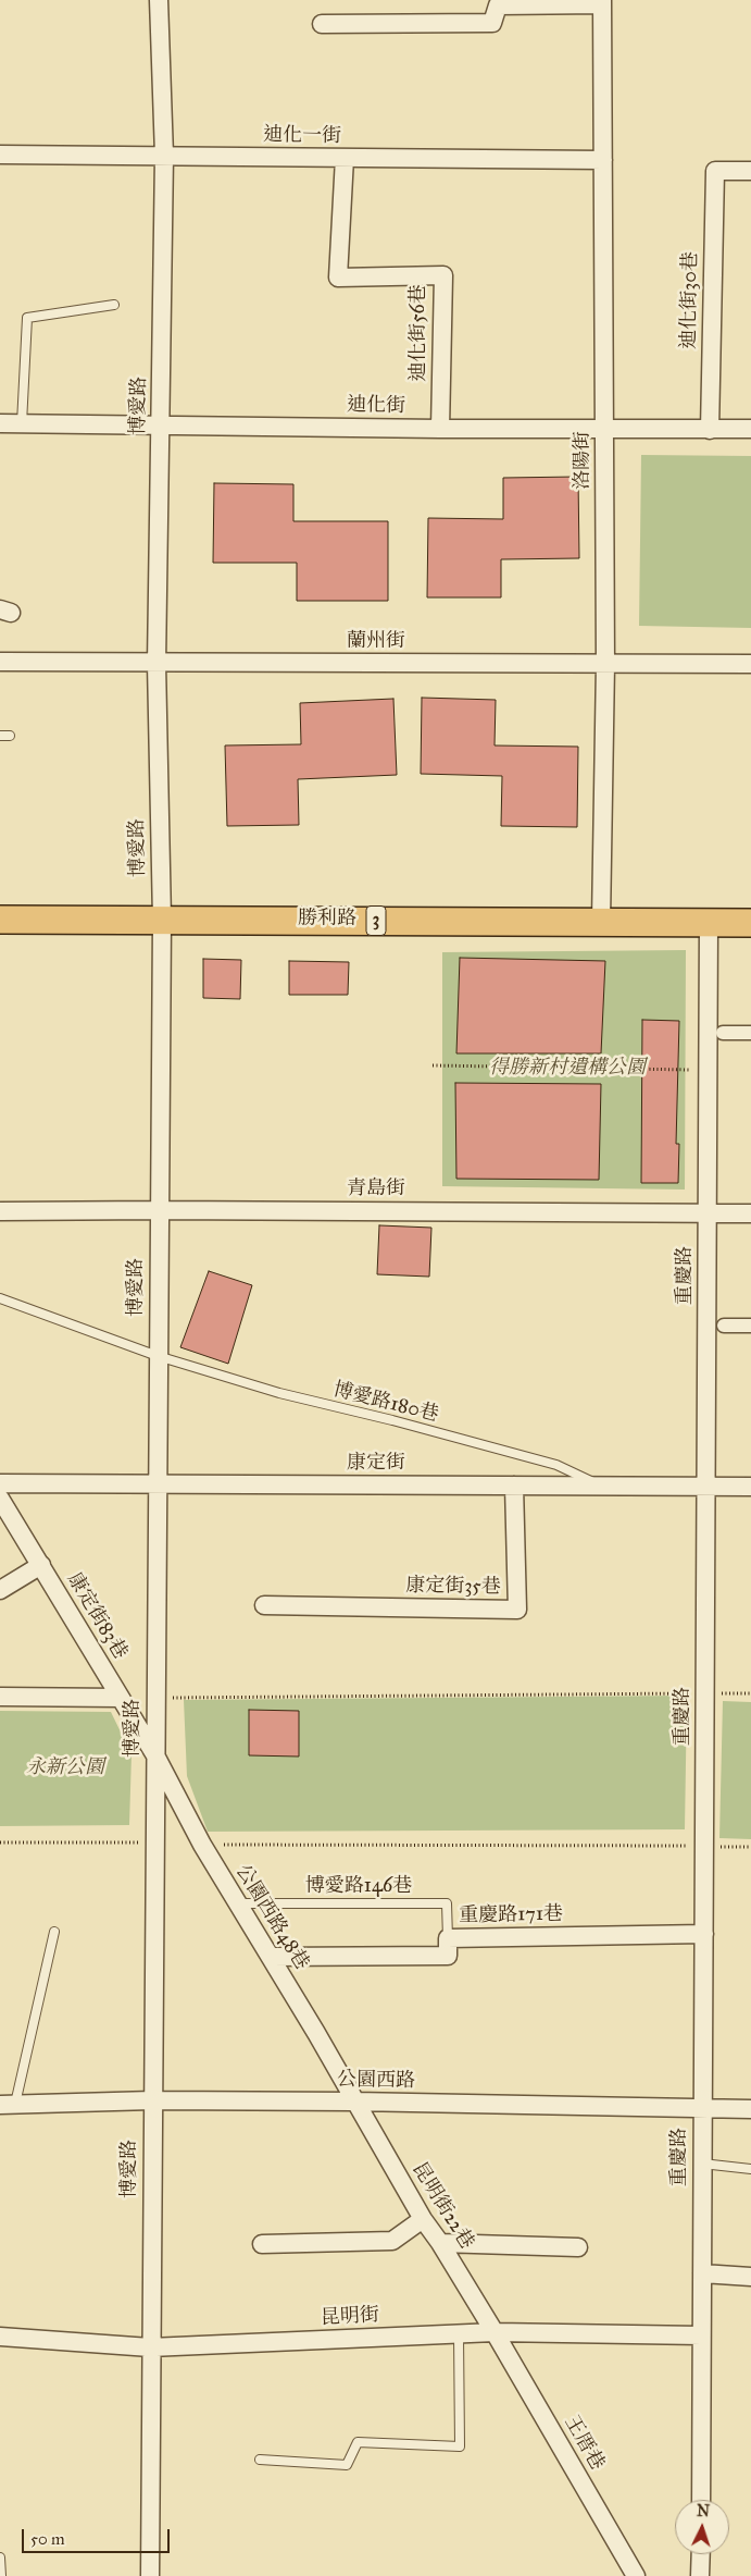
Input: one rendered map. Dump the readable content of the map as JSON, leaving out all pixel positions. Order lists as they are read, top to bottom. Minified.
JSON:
{"streets":{"main road":["勝利路","3"],"street":["迪化一街","迪化街30巷","迪化街56巷","博愛路","迪化街","洛陽街","蘭州街","青島街","重慶路","康定街","康定街35巷","康定街83巷","重慶路171巷","公園西路48巷","公園西路","昆明街22巷","昆明街","王厝巷"],"lane":["博愛路180巷","博愛路146巷"]},"crossings":[["迪化一街","迪化街56巷"],["迪化一街","博愛路"],["迪化一街","洛陽街"],["迪化街30巷","迪化街"],["迪化街56巷","迪化街"],["博愛路","迪化街"],["博愛路","蘭州街"],["博愛路","勝利路"],["博愛路","青島街"],["博愛路","博愛路180巷"],["博愛路","康定街"],["博愛路","康定街83巷"],["博愛路","公園西路48巷"],["博愛路","公園西路"],["博愛路","昆明街"],["迪化街","洛陽街"],["洛陽街","蘭州街"],["洛陽街","勝利路"],["勝利路","重慶路"],["青島街","重慶路"],["重慶路","康定街"],["重慶路","重慶路171巷"],["重慶路","公園西路"],["重慶路","昆明街"],["博愛路180巷","康定街"],["康定街","康定街35巷"],["康定街83巷","公園西路48巷"],["博愛路146巷","重慶路171巷"],["博愛路146巷","公園西路48巷"],["重慶路171巷","公園西路48巷"],["公園西路48巷","公園西路"],["公園西路48巷","昆明街22巷"],["公園西路","昆明街22巷"],["昆明街22巷","昆明街"],["昆明街22巷","王厝巷"],["昆明街","王厝巷"]],"parks":["得勝新村遺構公園","永新公園"],"scale_bar":"50 m","north":"top"}
